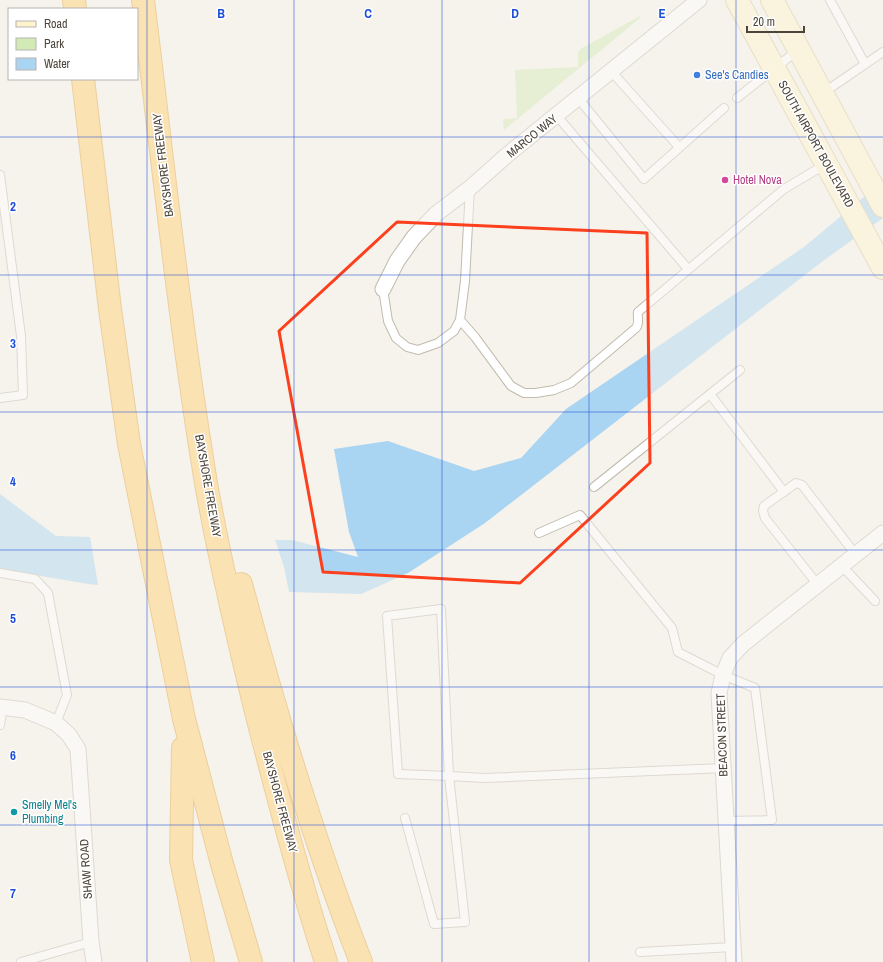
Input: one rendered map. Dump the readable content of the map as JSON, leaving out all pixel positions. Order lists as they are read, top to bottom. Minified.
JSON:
{"streets":{"highway":["BAYSHORE FREEWAY"],"street":["MARCO WAY","SOUTH AIRPORT BOULEVARD","BEACON STREET","SHAW ROAD"]},"places":["See's Candies","Hotel Nova","Smelly Mel's Plumbing"],"legend":["Road","Park","Water"],"scale_bar":"20 m","grid":{"columns":["B","C","D","E"],"rows":["2","3","4","5","6","7"]}}
